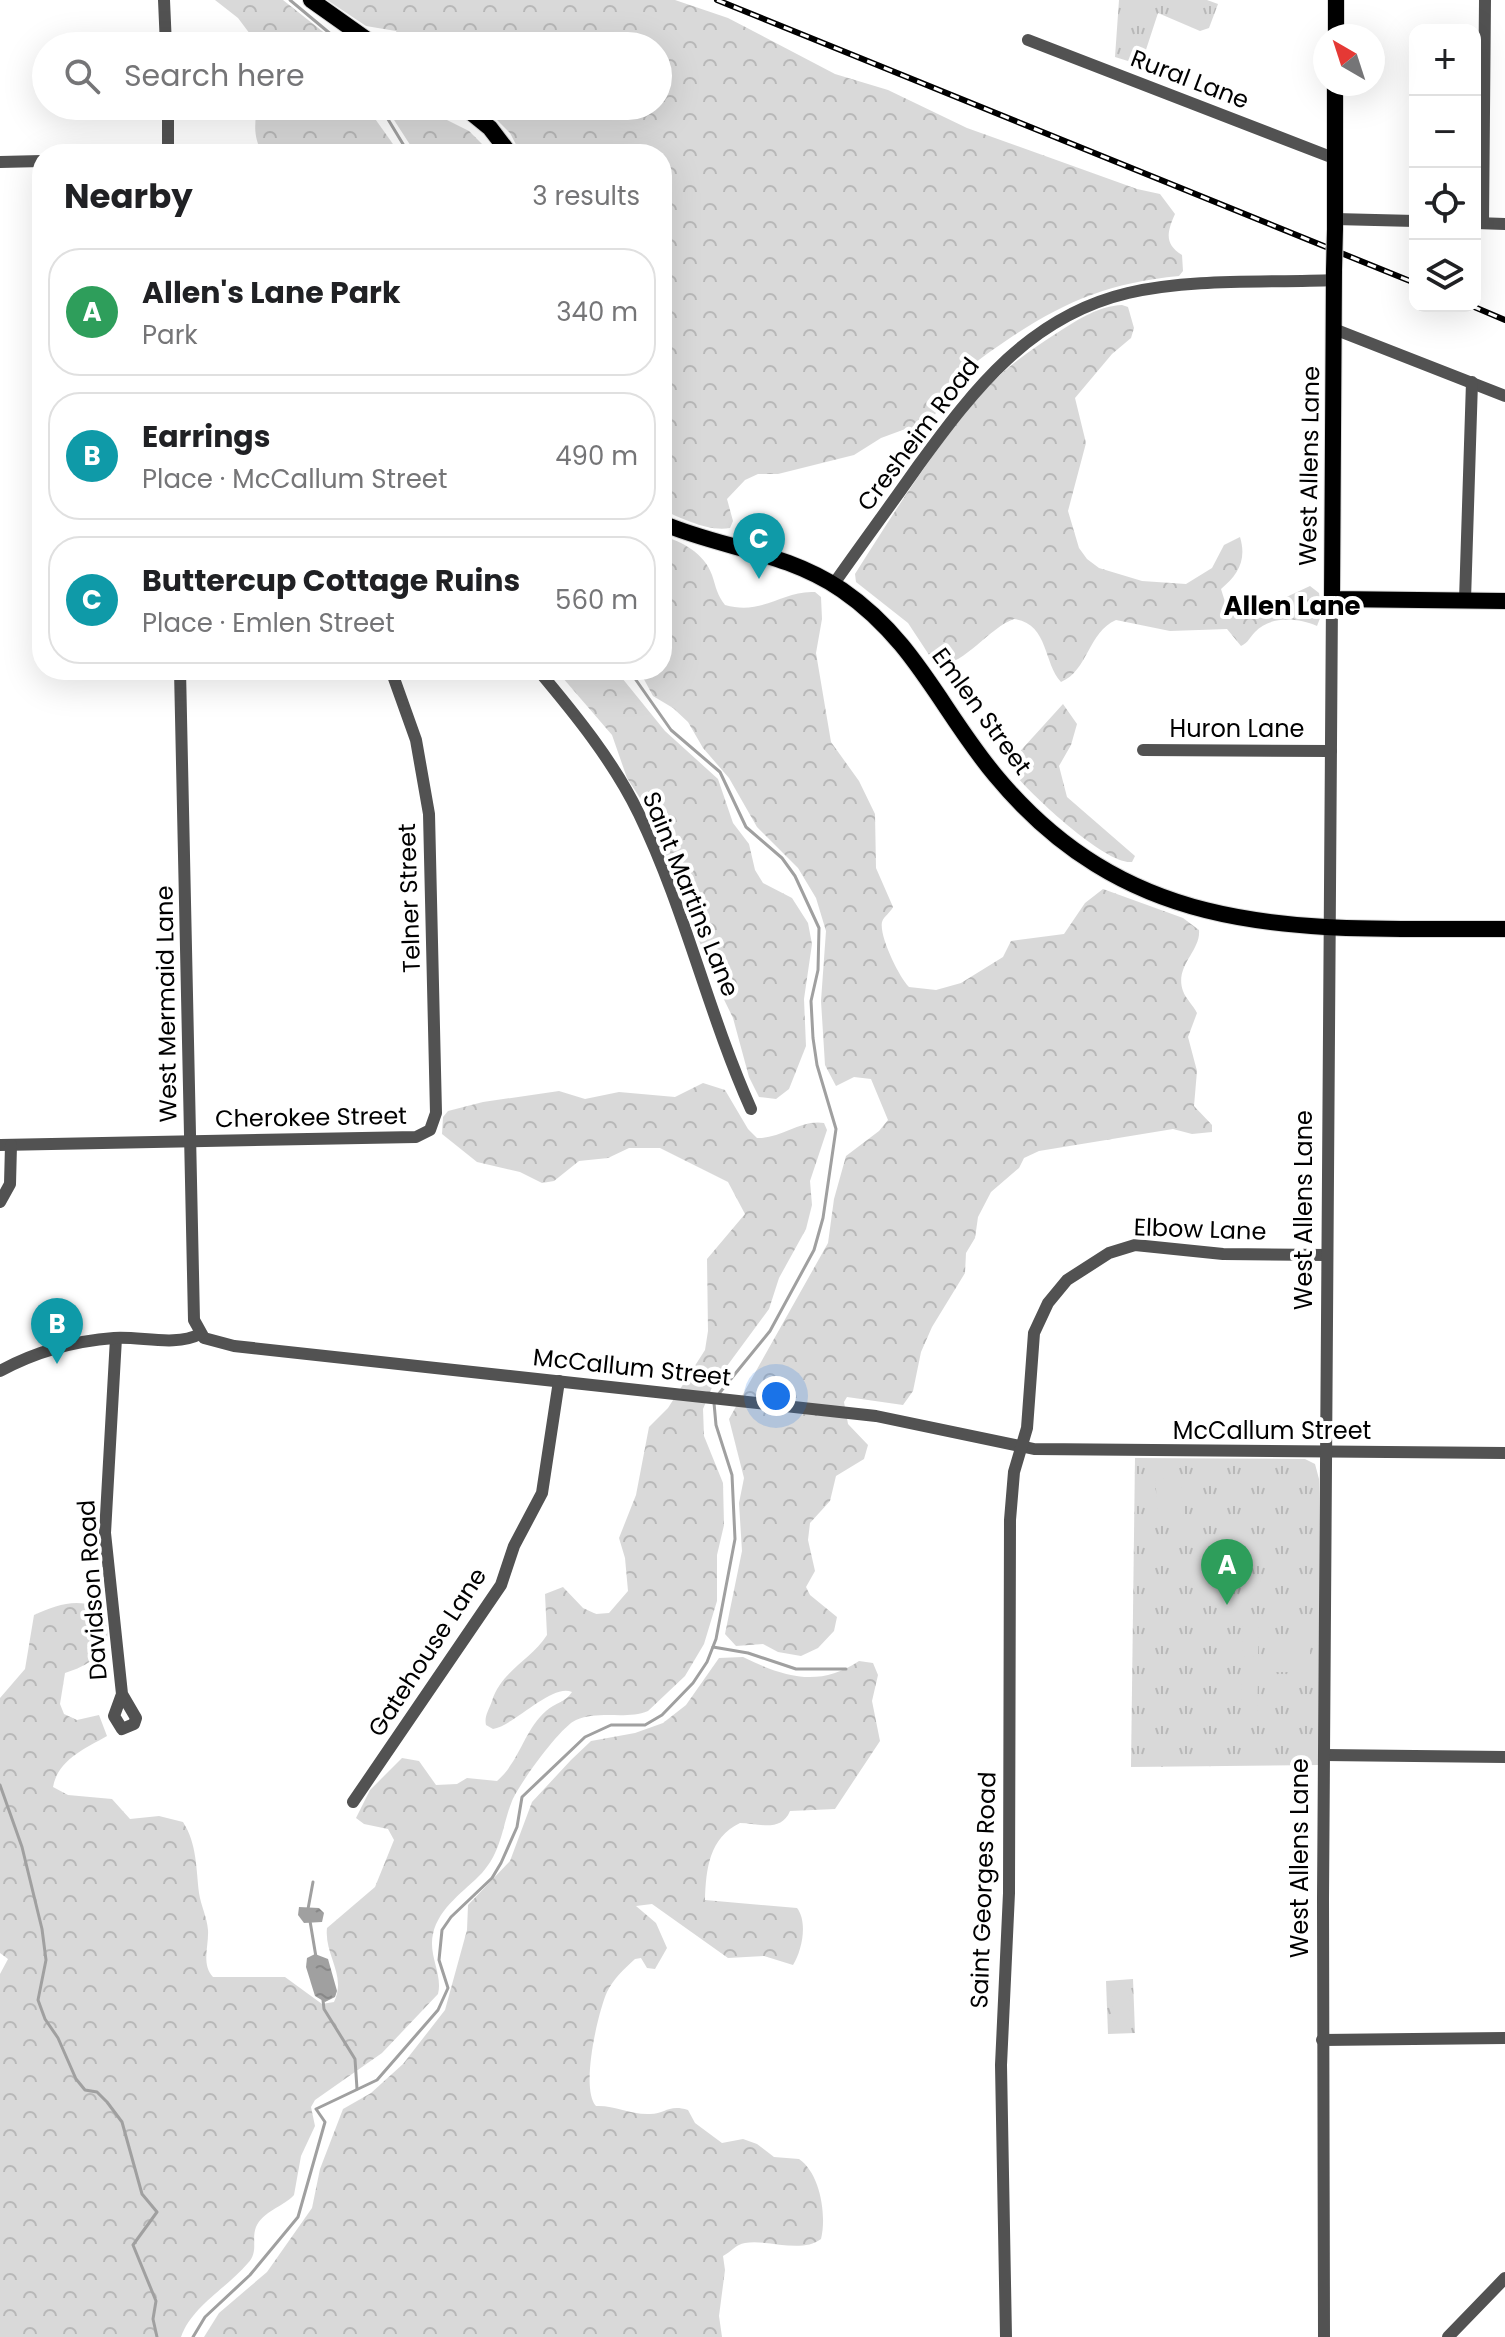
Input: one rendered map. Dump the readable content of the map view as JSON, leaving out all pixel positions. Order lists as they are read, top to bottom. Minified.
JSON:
{"streets":{"main road":["West Allens Lane","Emlen Street"],"street":["Rural Lane","Cresheim Road","Huron Lane","Saint Martins Lane","Telner Street","West Mermaid Lane","Cherokee Street","Elbow Lane","McCallum Street","Davidson Road","Gatehouse Lane","Saint Georges Road"]},"crossings":[["Rural Lane","West Allens Lane"],["Cresheim Road","West Allens Lane"],["Cresheim Road","Emlen Street"],["West Allens Lane","Emlen Street"],["West Allens Lane","Huron Lane"],["West Allens Lane","Elbow Lane"],["West Allens Lane","McCallum Street"],["Telner Street","Cherokee Street"],["West Mermaid Lane","Cherokee Street"],["West Mermaid Lane","McCallum Street"],["Elbow Lane","McCallum Street"],["Elbow Lane","Saint Georges Road"],["McCallum Street","Davidson Road"],["McCallum Street","Gatehouse Lane"],["McCallum Street","Saint Georges Road"]],"districts":["Allen Lane"],"north":"top left","page":{"map_buttons":["+","−"],"search":"Search here","heading":["Nearby","3 results"],"list":[{"mark":"A","name":"Allen's Lane Park","note":"Park","value":"340 m"},{"mark":"B","name":"Earrings","note":"Place · McCallum Street","value":"490 m"},{"mark":"C","name":"Buttercup Cottage Ruins","note":"Place · Emlen Street","value":"560 m"}],"pins":["C","B","A"]}}
